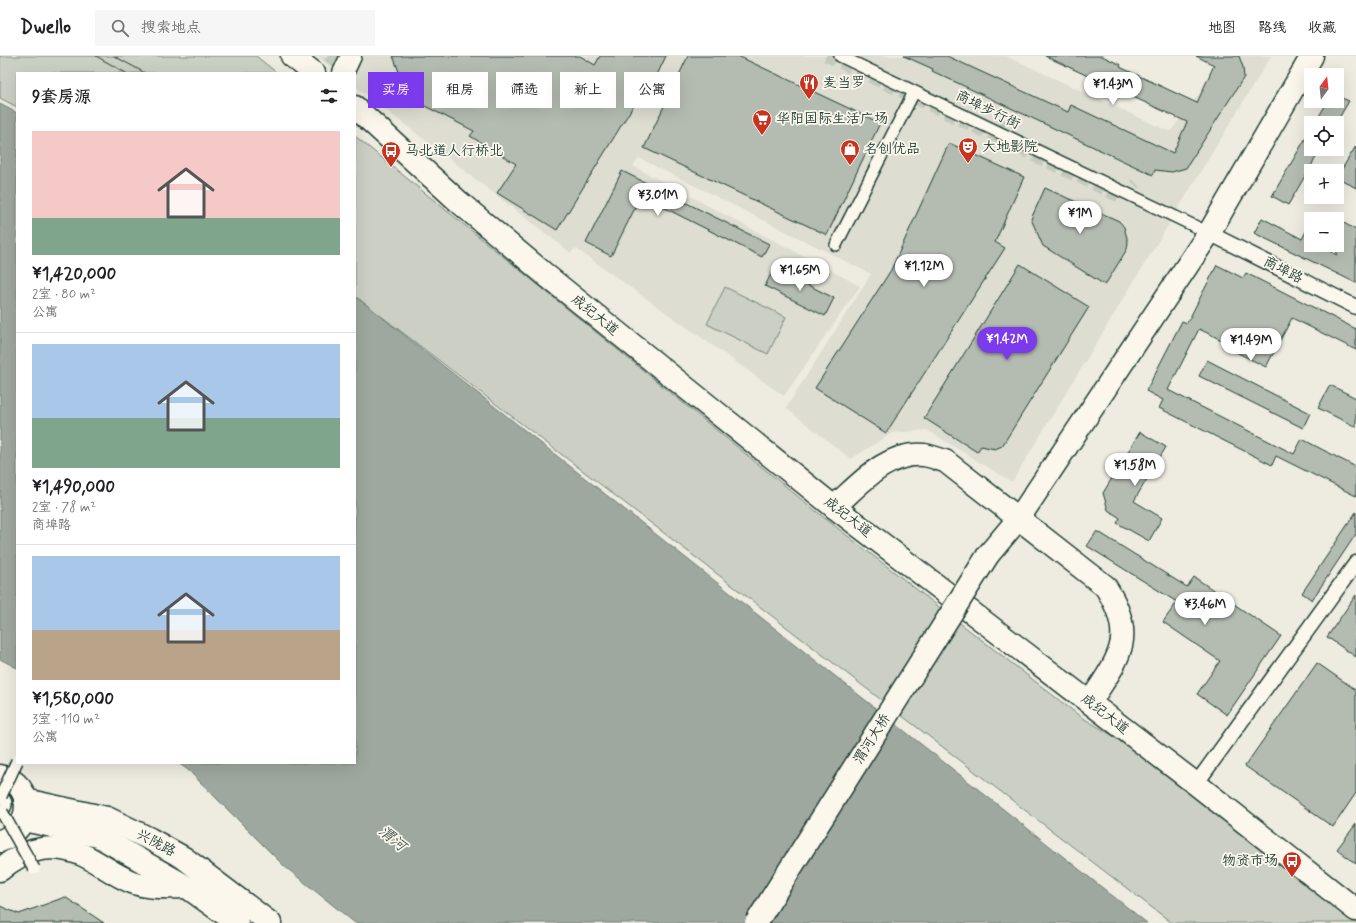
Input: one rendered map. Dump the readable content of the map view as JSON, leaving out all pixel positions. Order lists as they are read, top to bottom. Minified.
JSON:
{"streets":{"main road":["成纪大道","渭河大桥","兴陇路"],"street":["商埠步行街","商埠路"]},"crossings":[["商埠步行街","商埠路"]],"water":["渭河"],"places":{"restaurant":["麦当罗"],"supermarket":["华阳国际生活广场"],"theatre":["大地影院"],"shop":["名创优品"],"bus stop":["马北道人行桥北","物资市场"]},"north":"top","page":{"header":"Dwello","search":"搜索地点","nav":["地图","路线","收藏"],"map_buttons":["+","−"],"price":["¥1.43M","¥3.01M","¥1M","¥1.12M","¥1.65M","¥1.42M","¥1.49M","¥1.58M","¥3.46M"],"chip":["买房","租房","筛选","新上","公寓"],"heading":"9套房源","list":[{"name":"¥1,420,000","note":"2室 · 80 m² · 公寓"},{"name":"¥1,490,000","note":"2室 · 78 m² · 商埠路"},{"name":"¥1,580,000","note":"3室 · 110 m² · 公寓"}]}}
